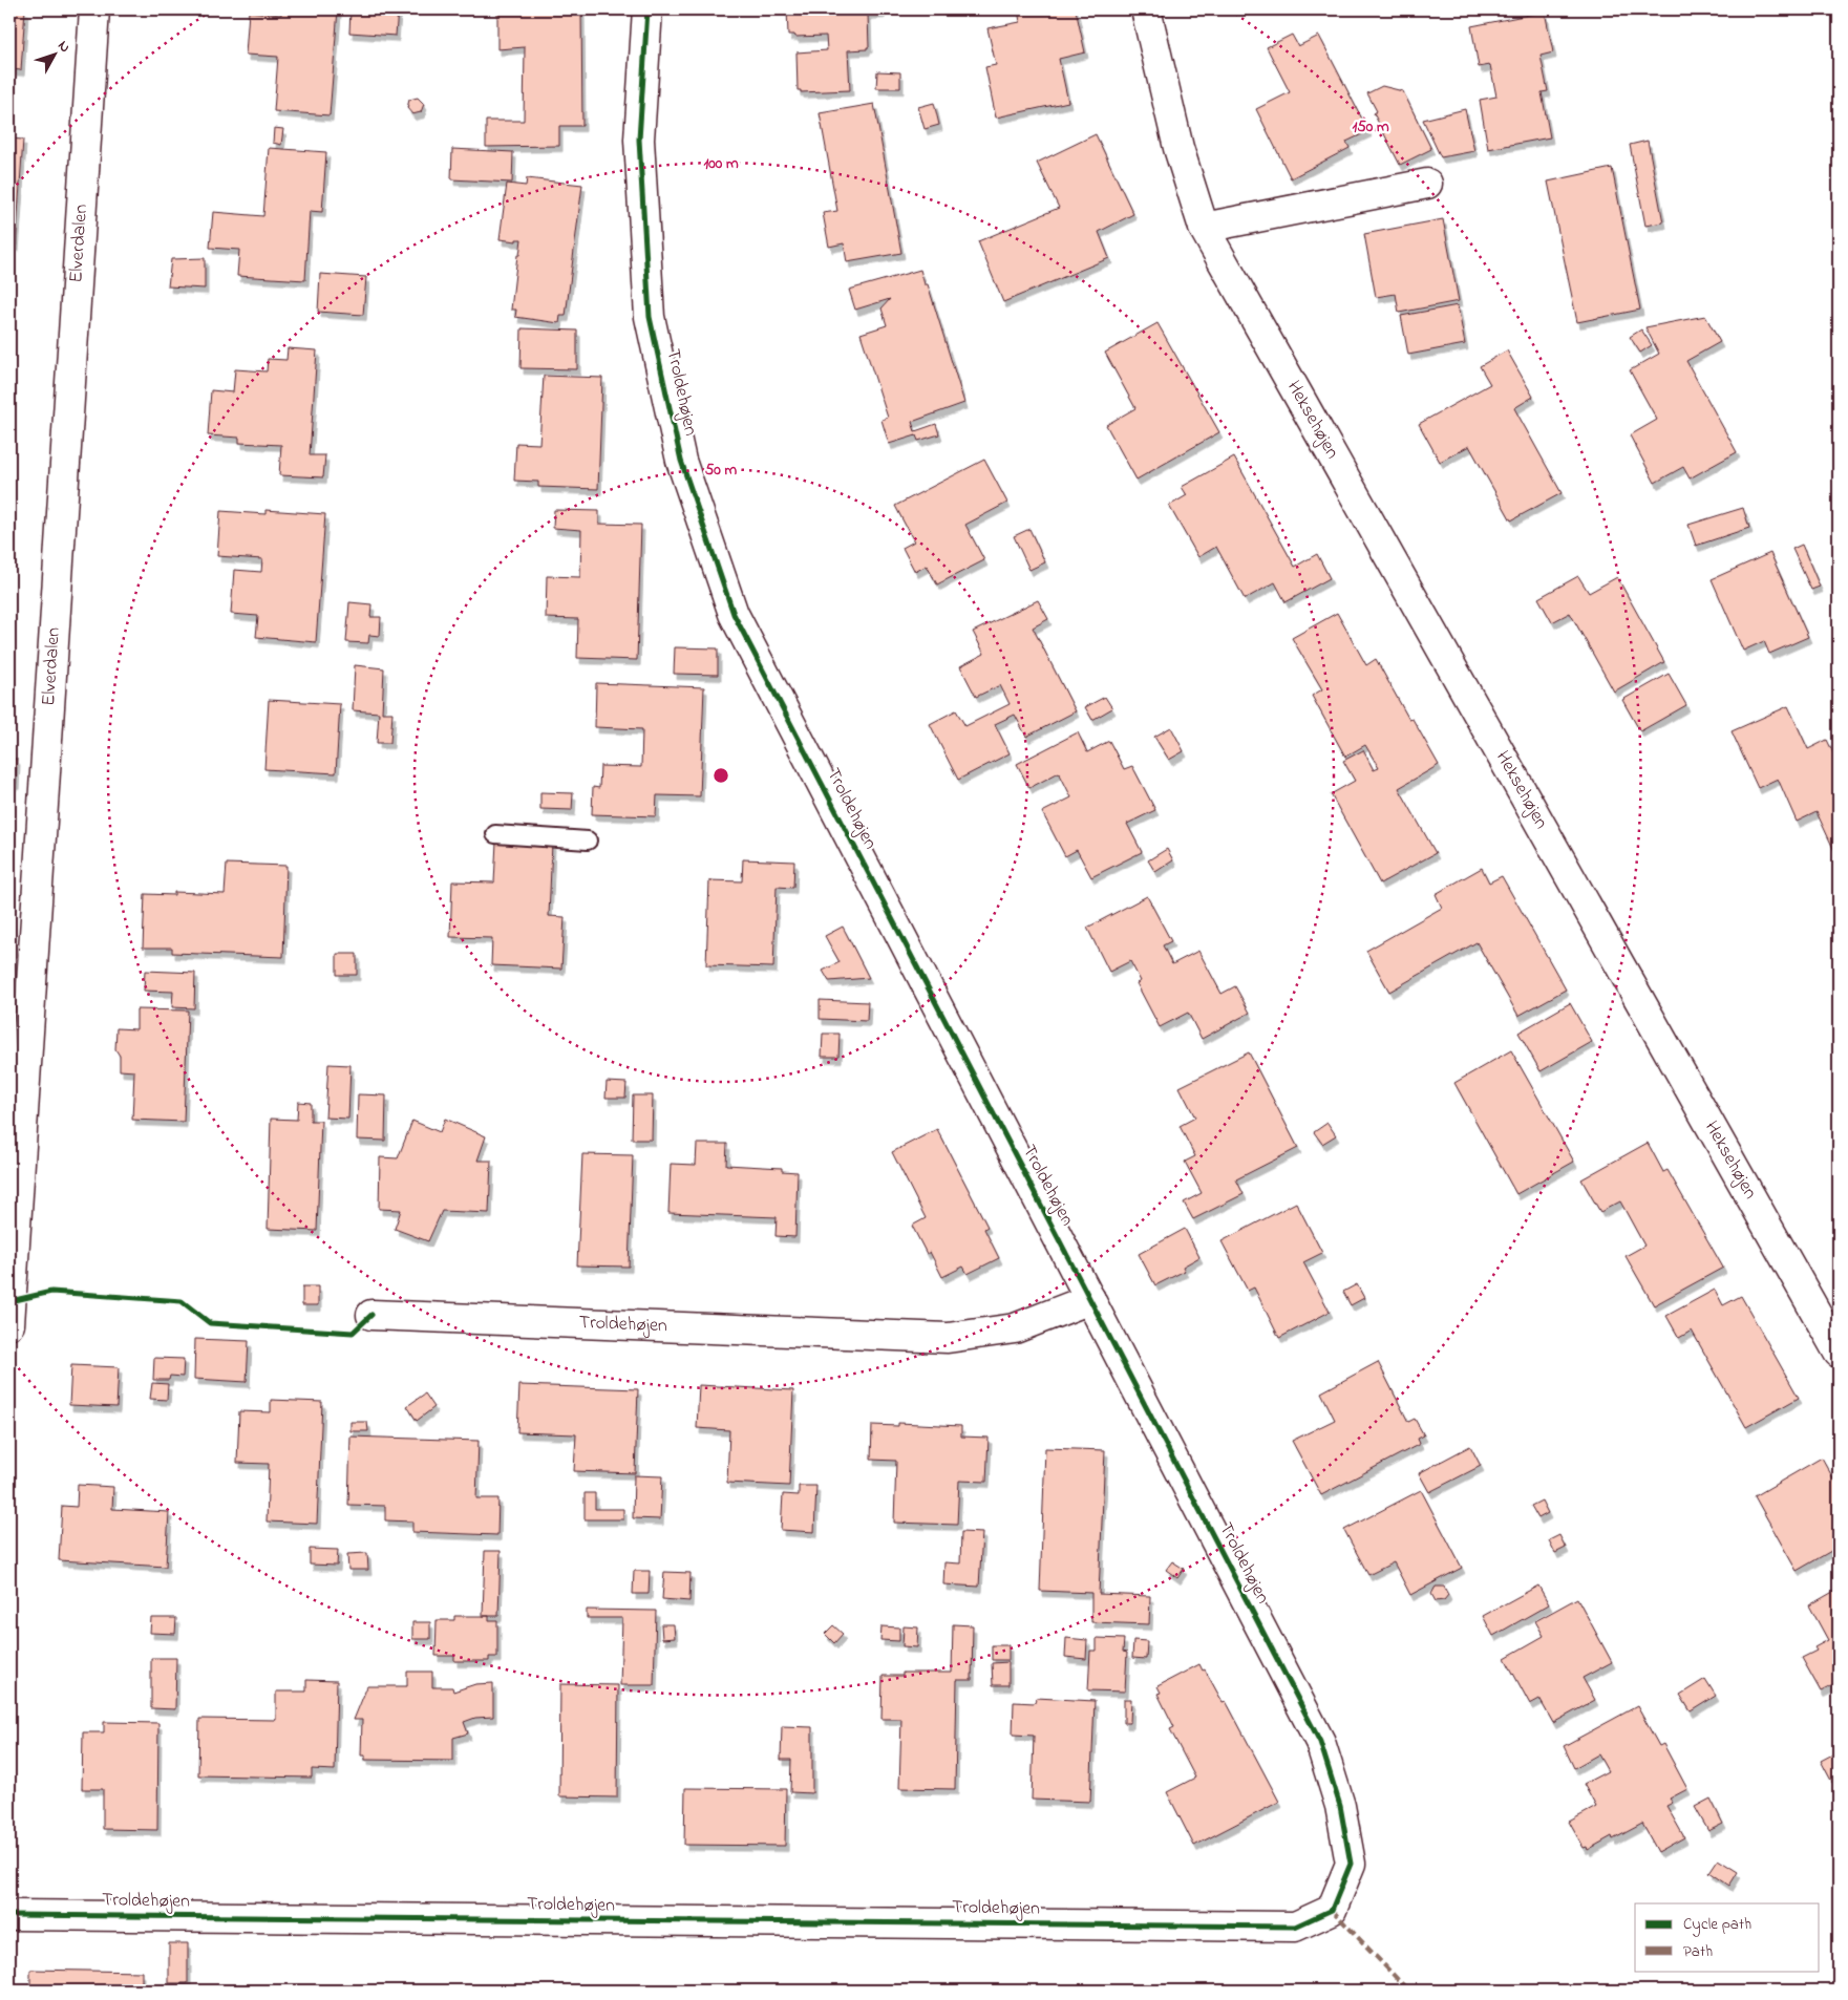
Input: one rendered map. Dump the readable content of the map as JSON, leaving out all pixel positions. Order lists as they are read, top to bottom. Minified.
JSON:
{"streets":{"street":["Elverdalen","Troldehøjen","Heksehøjen"]},"legend":["Cycle path","Path"],"north":"top right","rings":["150 m","100 m","50 m"]}
